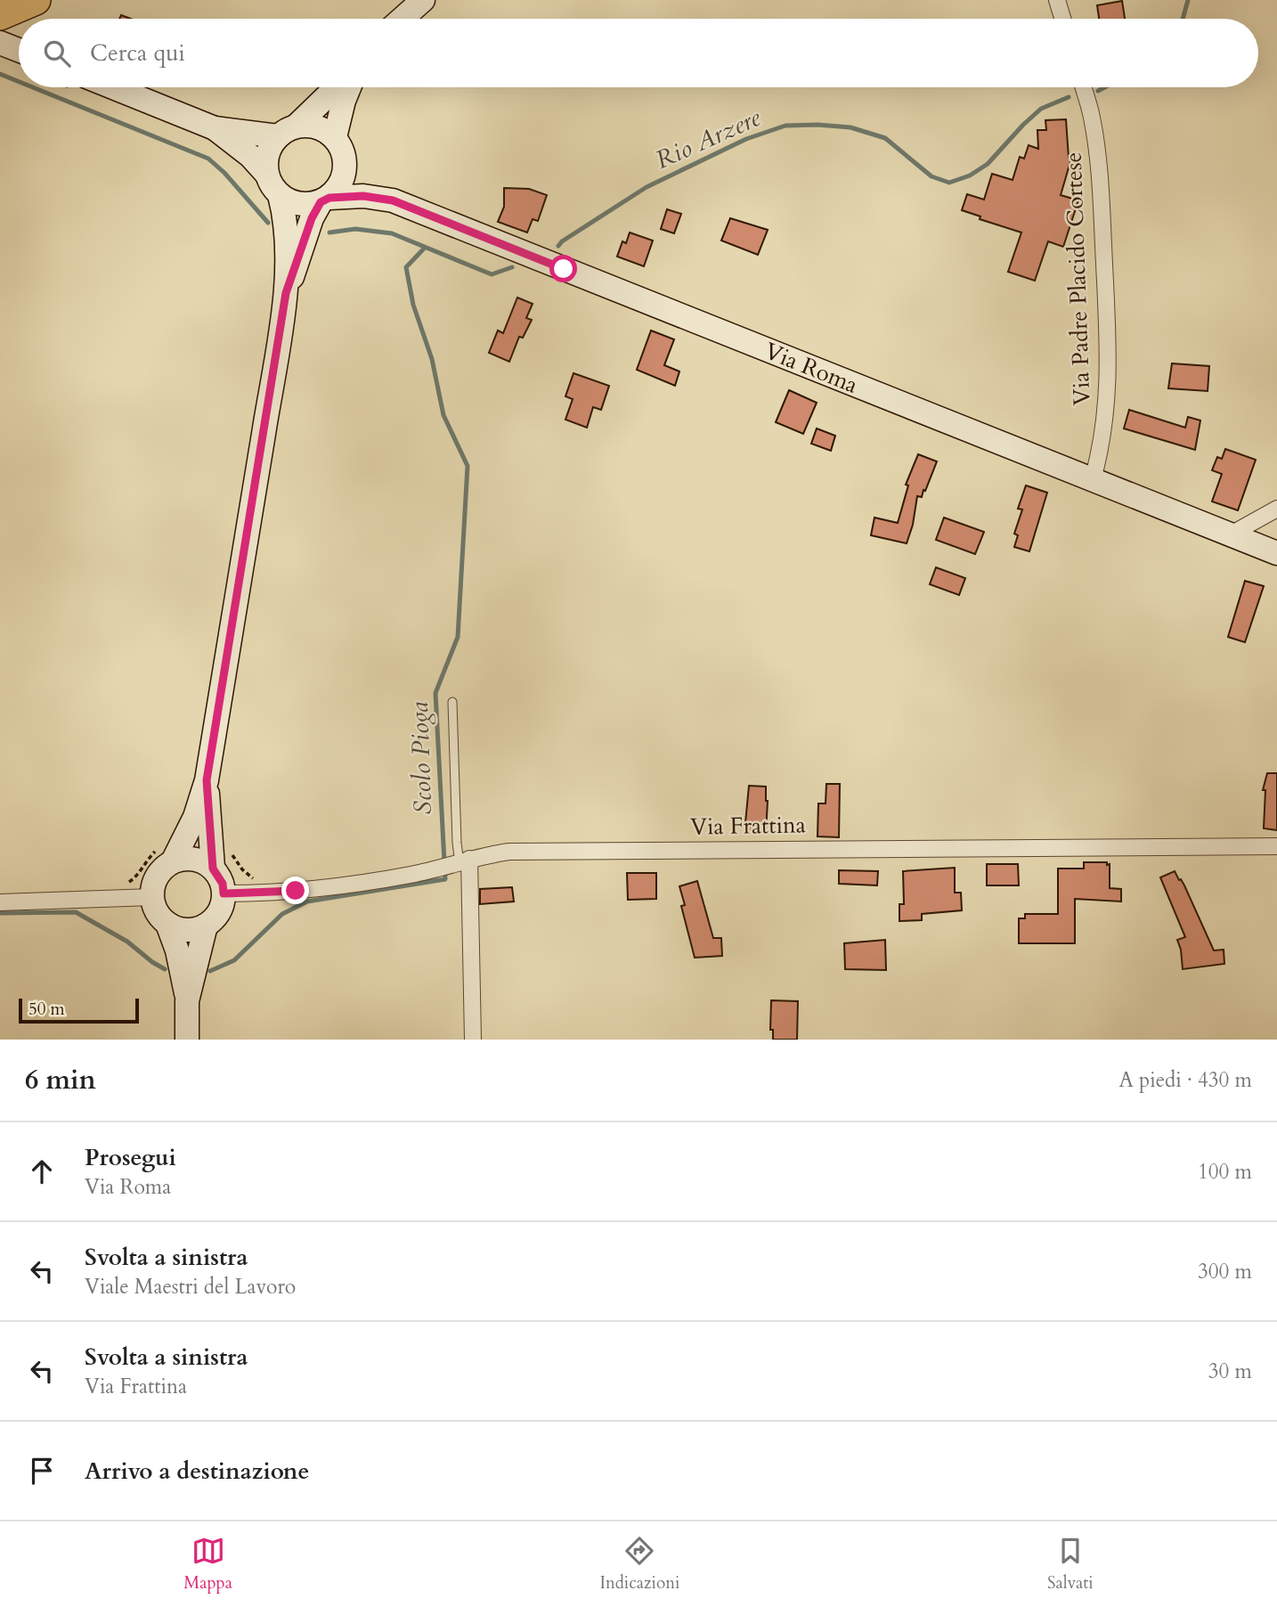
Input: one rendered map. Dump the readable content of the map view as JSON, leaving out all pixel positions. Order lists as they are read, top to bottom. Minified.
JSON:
{"streets":{"main road":["Via Roma"],"street":["Via Padre Placido Cortese","Via Frattina"]},"crossings":[["Via Padre Placido Cortese","Via Roma"]],"water":["Rio Arzere","Scolo Pioga"],"scale_bar":"50 m","page":{"search":"Cerca qui","scale":"50 m","heading":["6 min","A piedi · 430 m"],"list":[["Prosegui","Via Roma","100 m"],["Svolta a sinistra","Viale Maestri del Lavoro","300 m"],["Svolta a sinistra","Via Frattina","30 m"],"Arrivo a destinazione"],"nav":["Mappa","Indicazioni","Salvati"]}}
